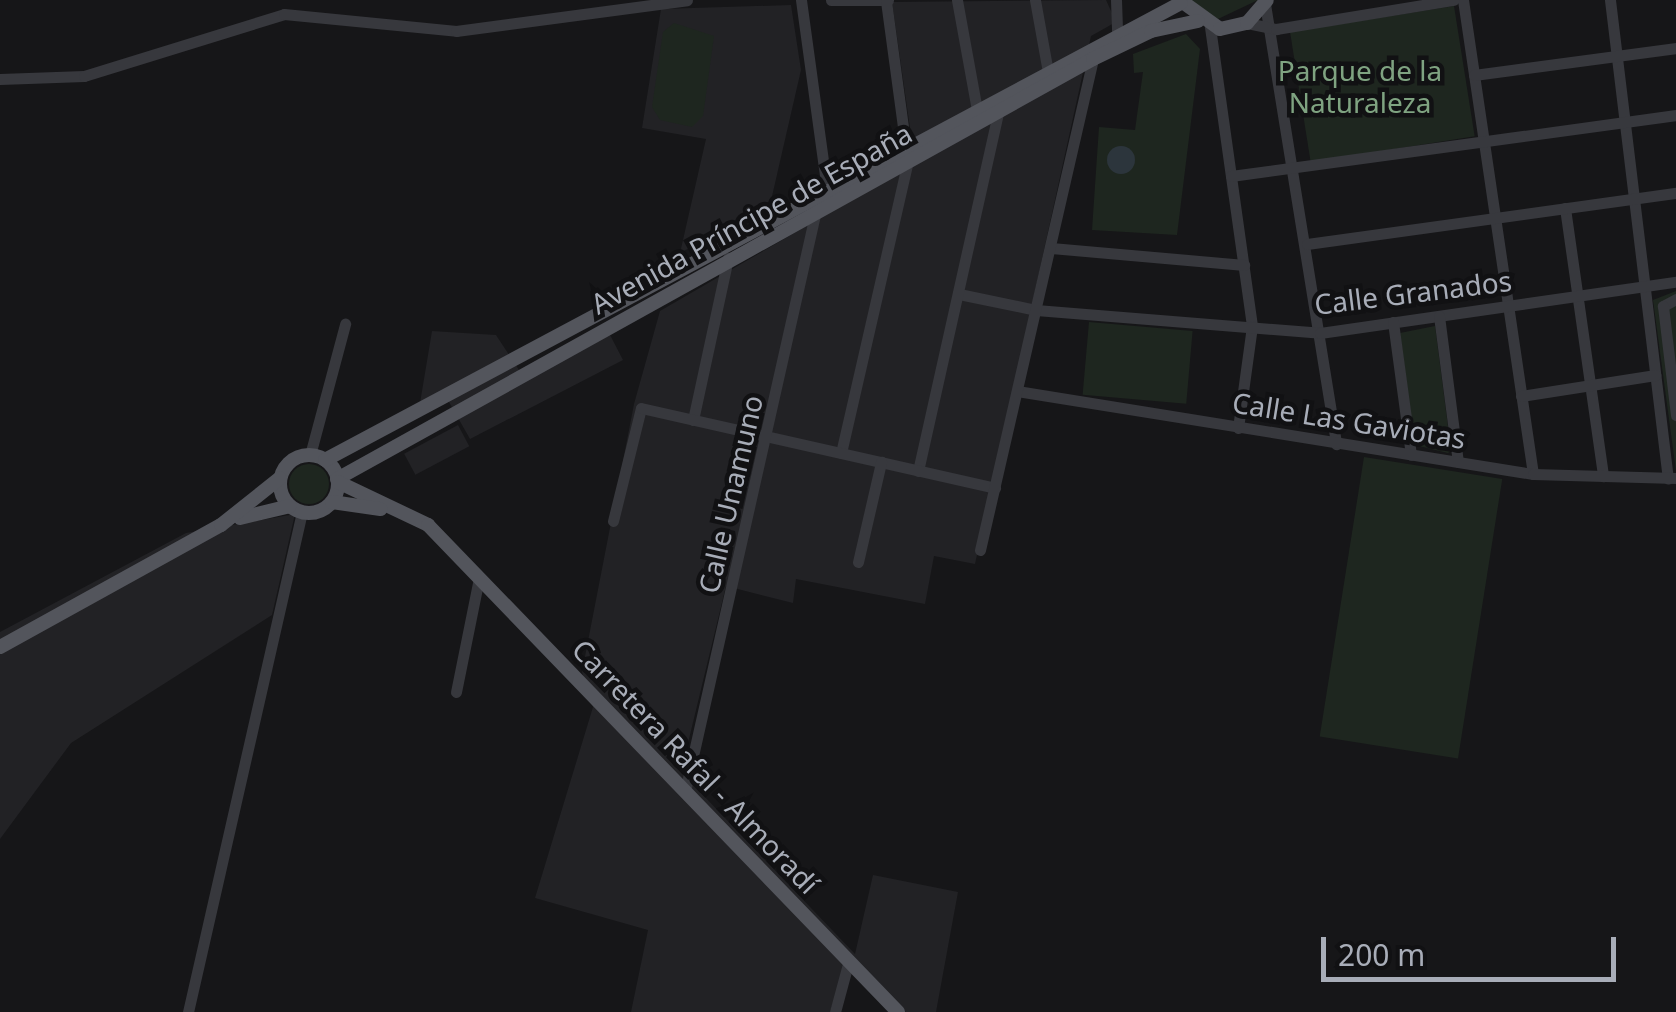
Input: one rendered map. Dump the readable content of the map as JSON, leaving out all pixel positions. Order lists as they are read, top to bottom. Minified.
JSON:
{"streets":{"main road":["Avenida Príncipe de España","Carretera Rafal - Almoradí"],"street":["Calle Granados","Calle Las Gaviotas","Calle Unamuno"]},"crossings":[["Avenida Príncipe de España","Calle Unamuno"],["Avenida Príncipe de España","Carretera Rafal - Almoradí"],["Calle Unamuno","Carretera Rafal - Almoradí"]],"parks":["Parque de la Naturaleza"],"scale_bar":"200 m"}
